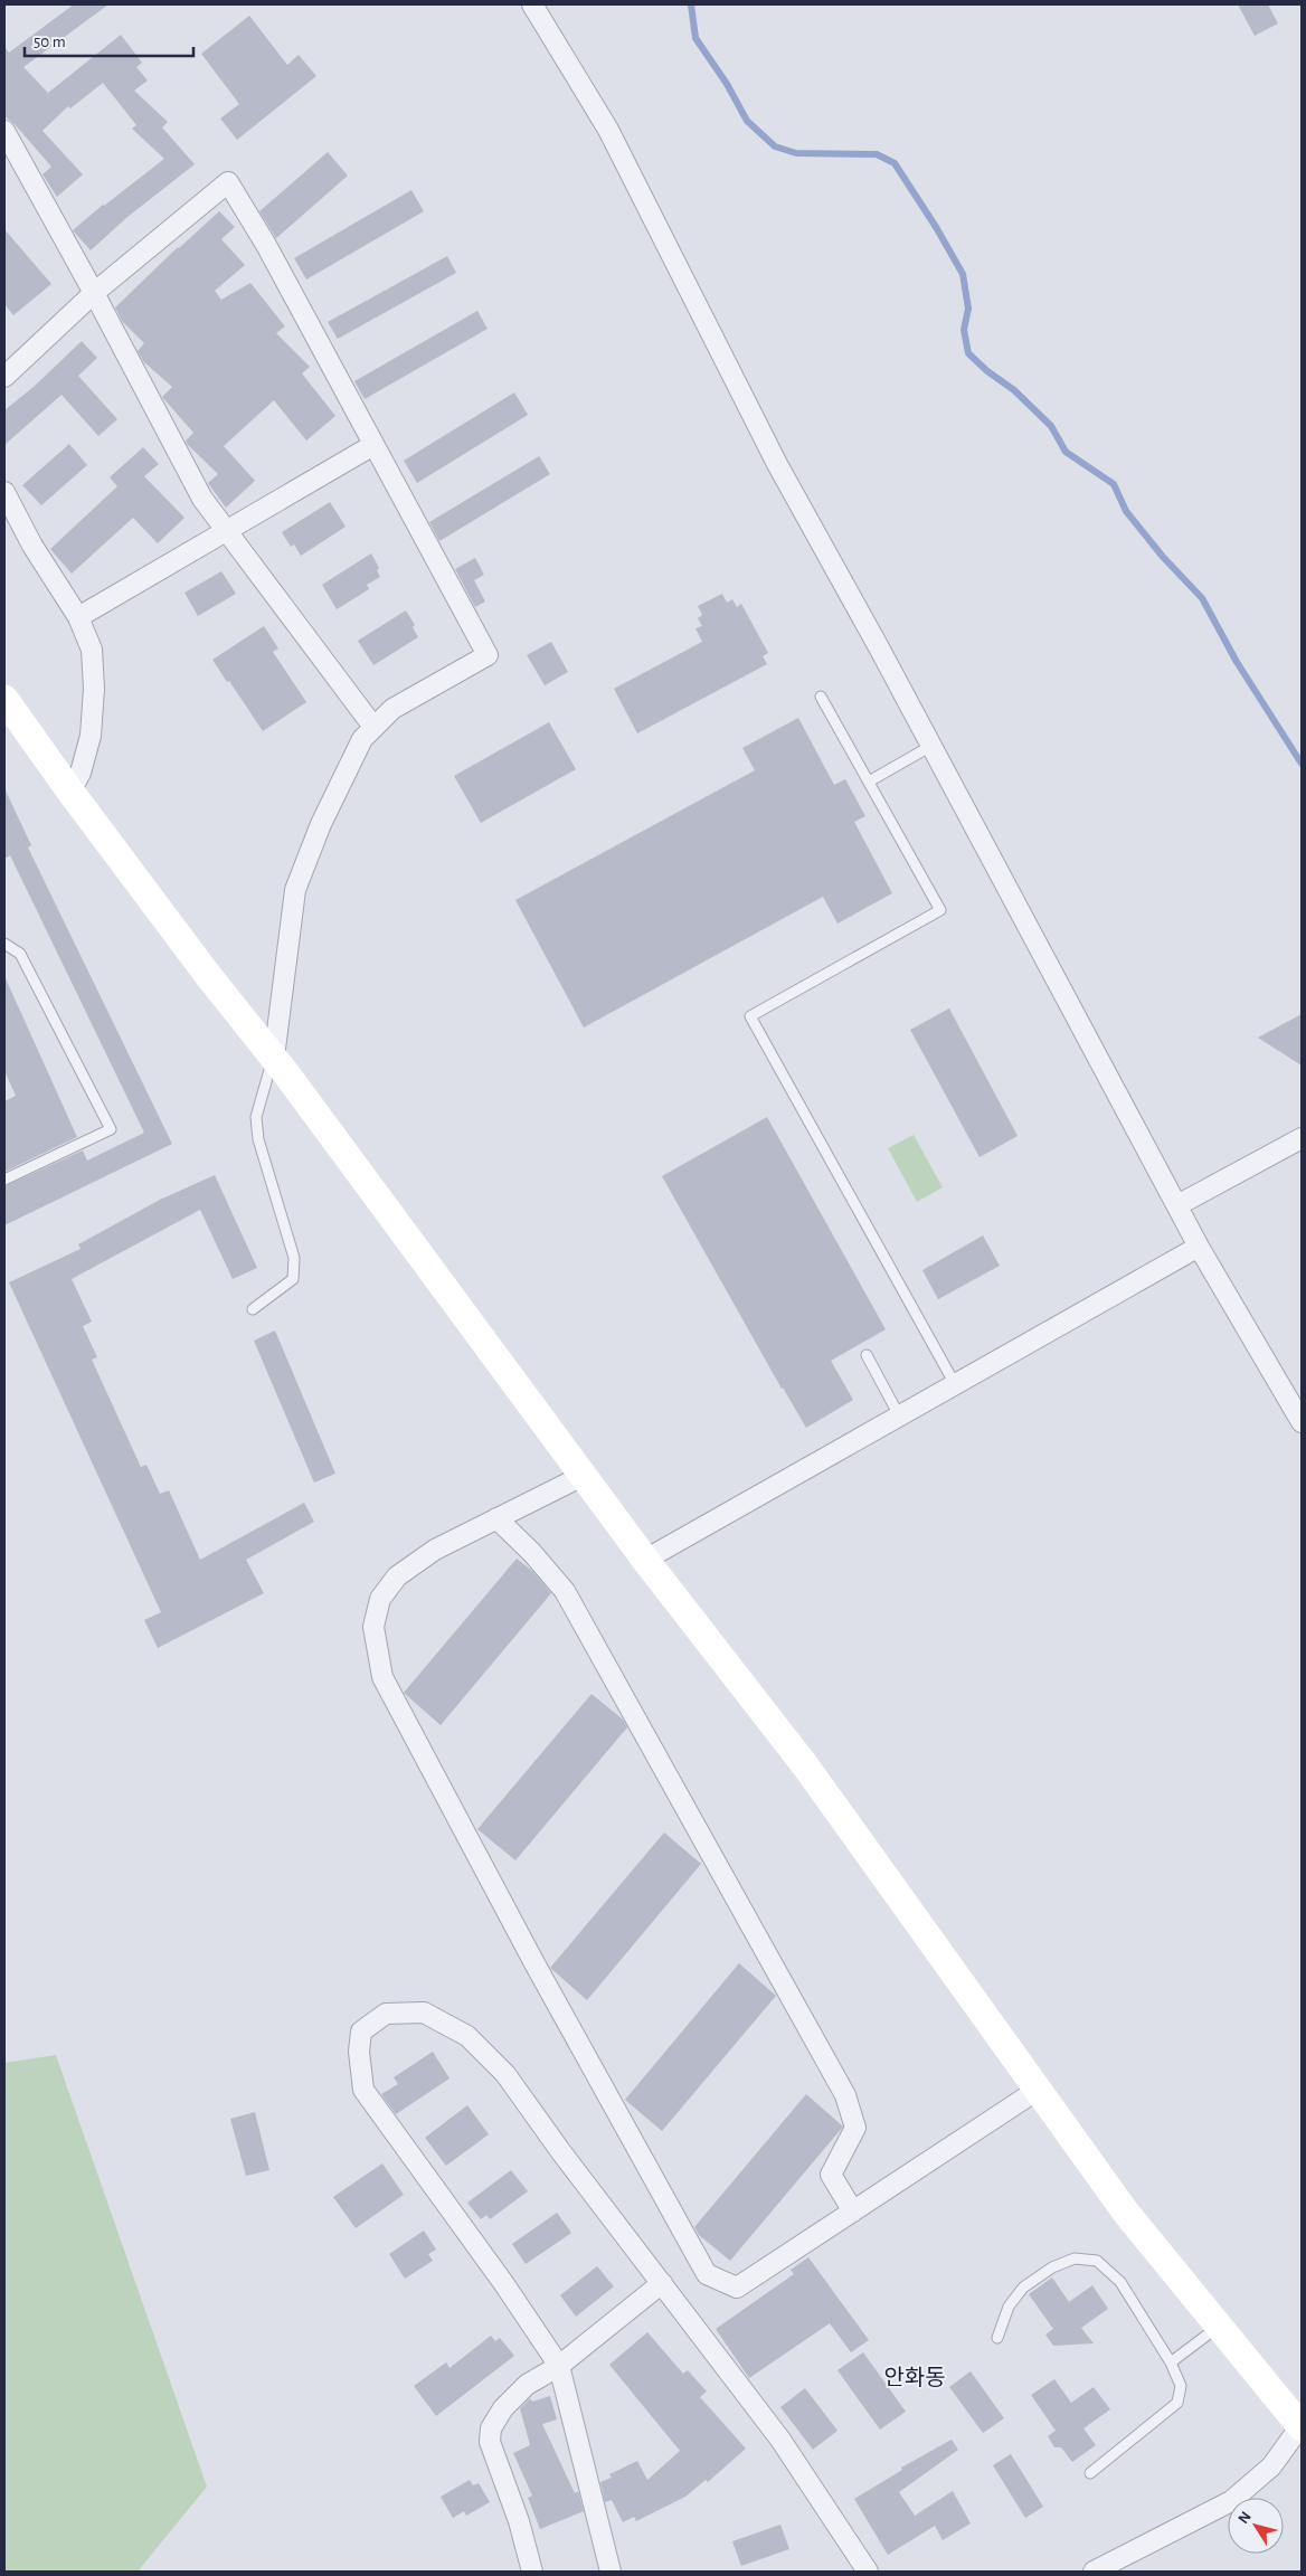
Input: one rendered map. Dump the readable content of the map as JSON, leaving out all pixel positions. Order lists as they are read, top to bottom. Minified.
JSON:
{"districts":["안화동"],"scale_bar":"50 m","north":"top left"}
